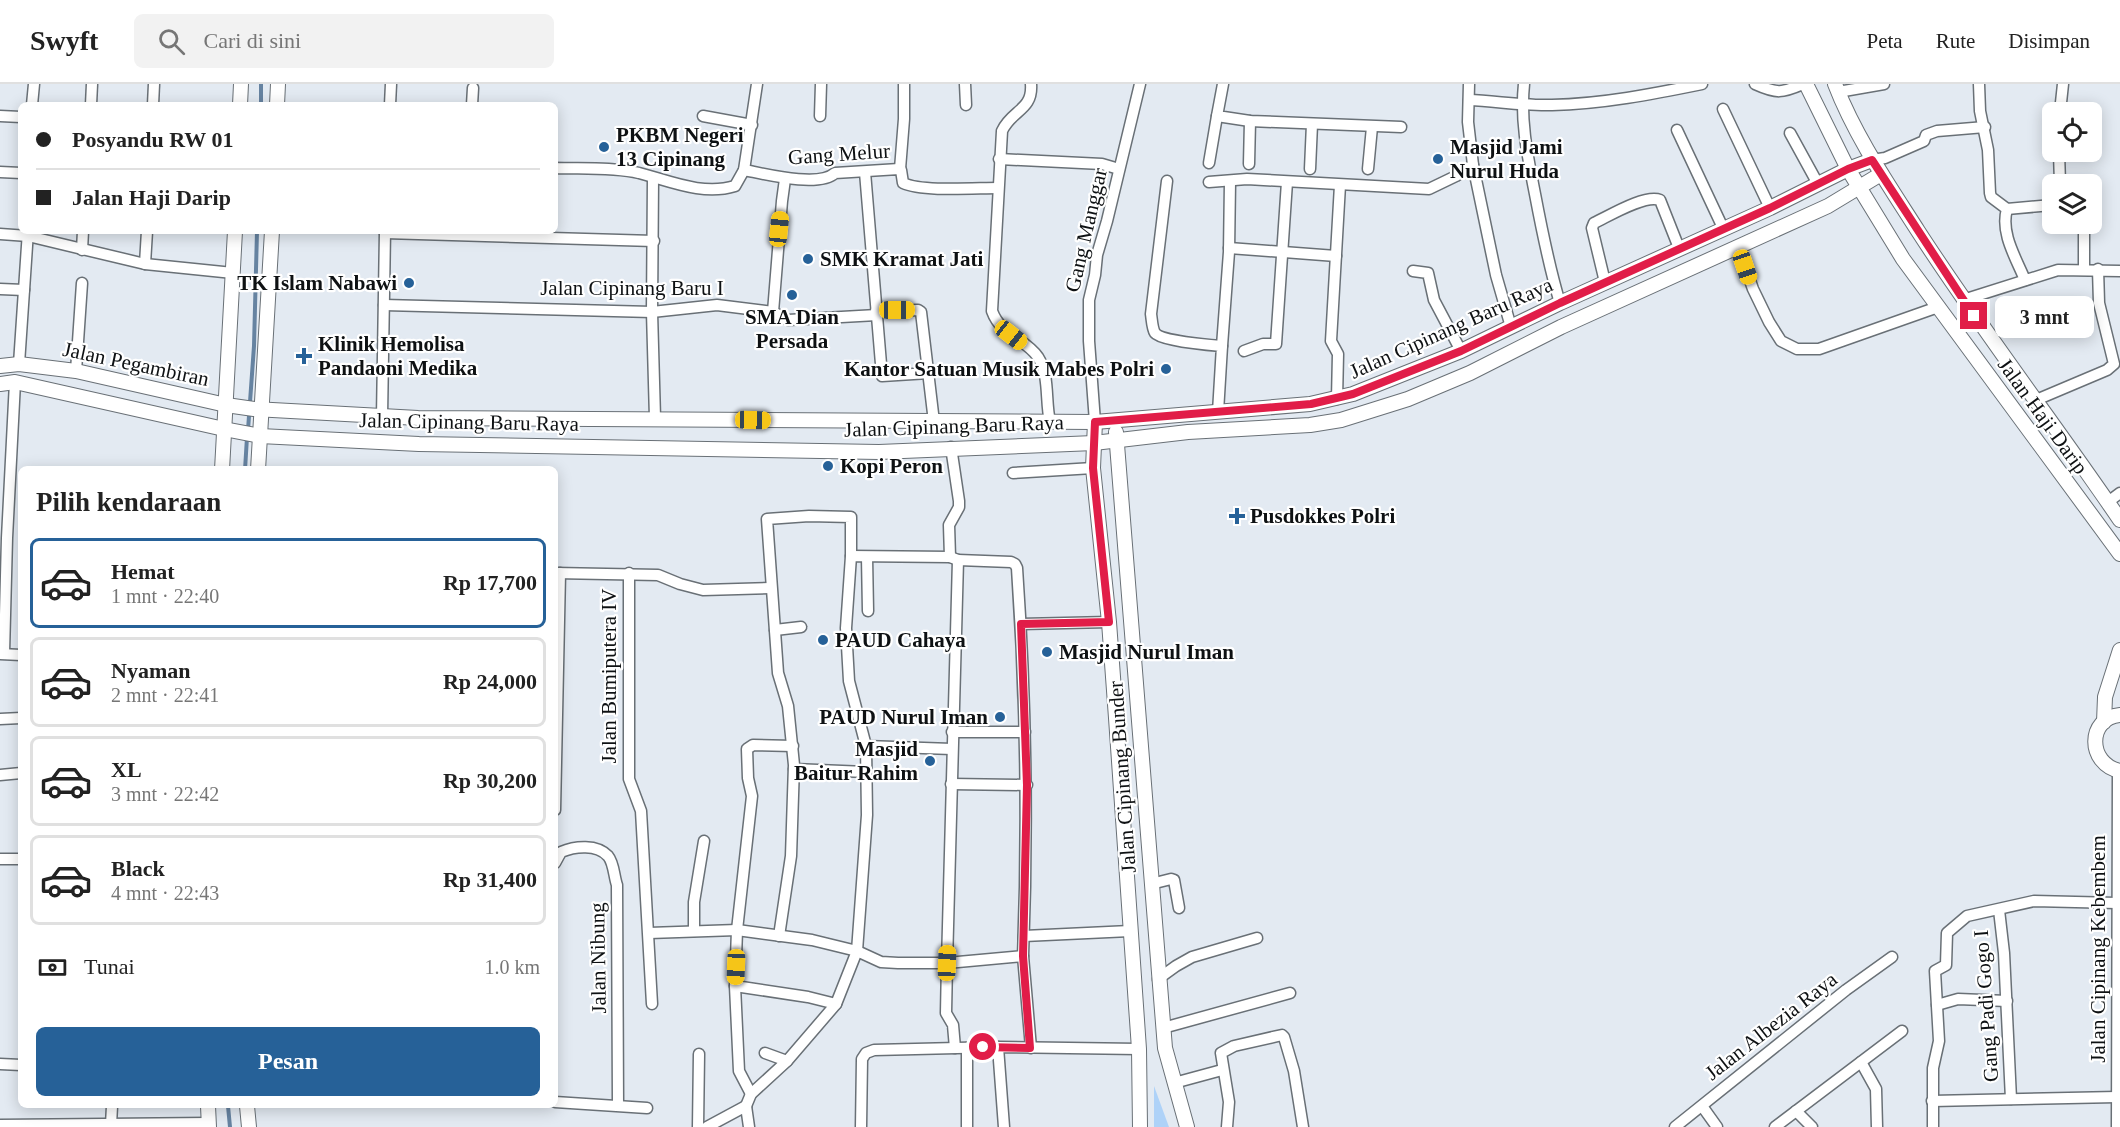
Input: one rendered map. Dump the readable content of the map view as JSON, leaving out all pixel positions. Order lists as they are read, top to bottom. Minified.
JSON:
{"streets":{"main road":["Jalan Cipinang Baru Raya","Jalan Pegambiran","Jalan Haji Darip","Jalan Cipinang Bunder"],"street":["Gang Melur","Gang Manggar","Jalan Cipinang Baru I","Jalan Bumiputera IV","Jalan Cipinang Kebembem","Jalan Nibung","Gang Padi Gogo I","Jalan Albezia Raya"]},"crossings":[["Gang Manggar","Jalan Cipinang Baru Raya"],["Gang Manggar","Jalan Cipinang Bunder"],["Jalan Cipinang Baru Raya","Jalan Pegambiran"],["Jalan Cipinang Baru Raya","Jalan Haji Darip"],["Jalan Cipinang Baru Raya","Jalan Cipinang Bunder"]],"places":{"other":["PKBM Negeri 13 Cipinang","Masjid Jami Nurul Huda","SMK Kramat Jati","TK Islam Nabawi","SMA Dian Persada","Kantor Satuan Musik Mabes Polri","Kopi Peron","PAUD Cahaya","Masjid Nurul Iman","PAUD Nurul Iman","Masjid Baitur Rahim"],"health":["Klinik Hemolisa Pandaoni Medika","Pusdokkes Polri"]},"page":{"header":"Swyft","search":"Cari di sini","nav":["Peta","Rute","Disimpan"],"banner":["Posyandu RW 01","Jalan Haji Darip"],"bubble":"3 mnt","heading":"Pilih kendaraan","list":[{"name":"Hemat","note":"1 mnt · 22:40","value":"Rp 17,700"},{"name":"Nyaman","note":"2 mnt · 22:41","value":"Rp 24,000"},{"name":"XL","note":"3 mnt · 22:42","value":"Rp 30,200"},{"name":"Black","note":"4 mnt · 22:43","value":"Rp 31,400"}],"pay":["Tunai","1.0 km"],"buttons":"Pesan"}}
